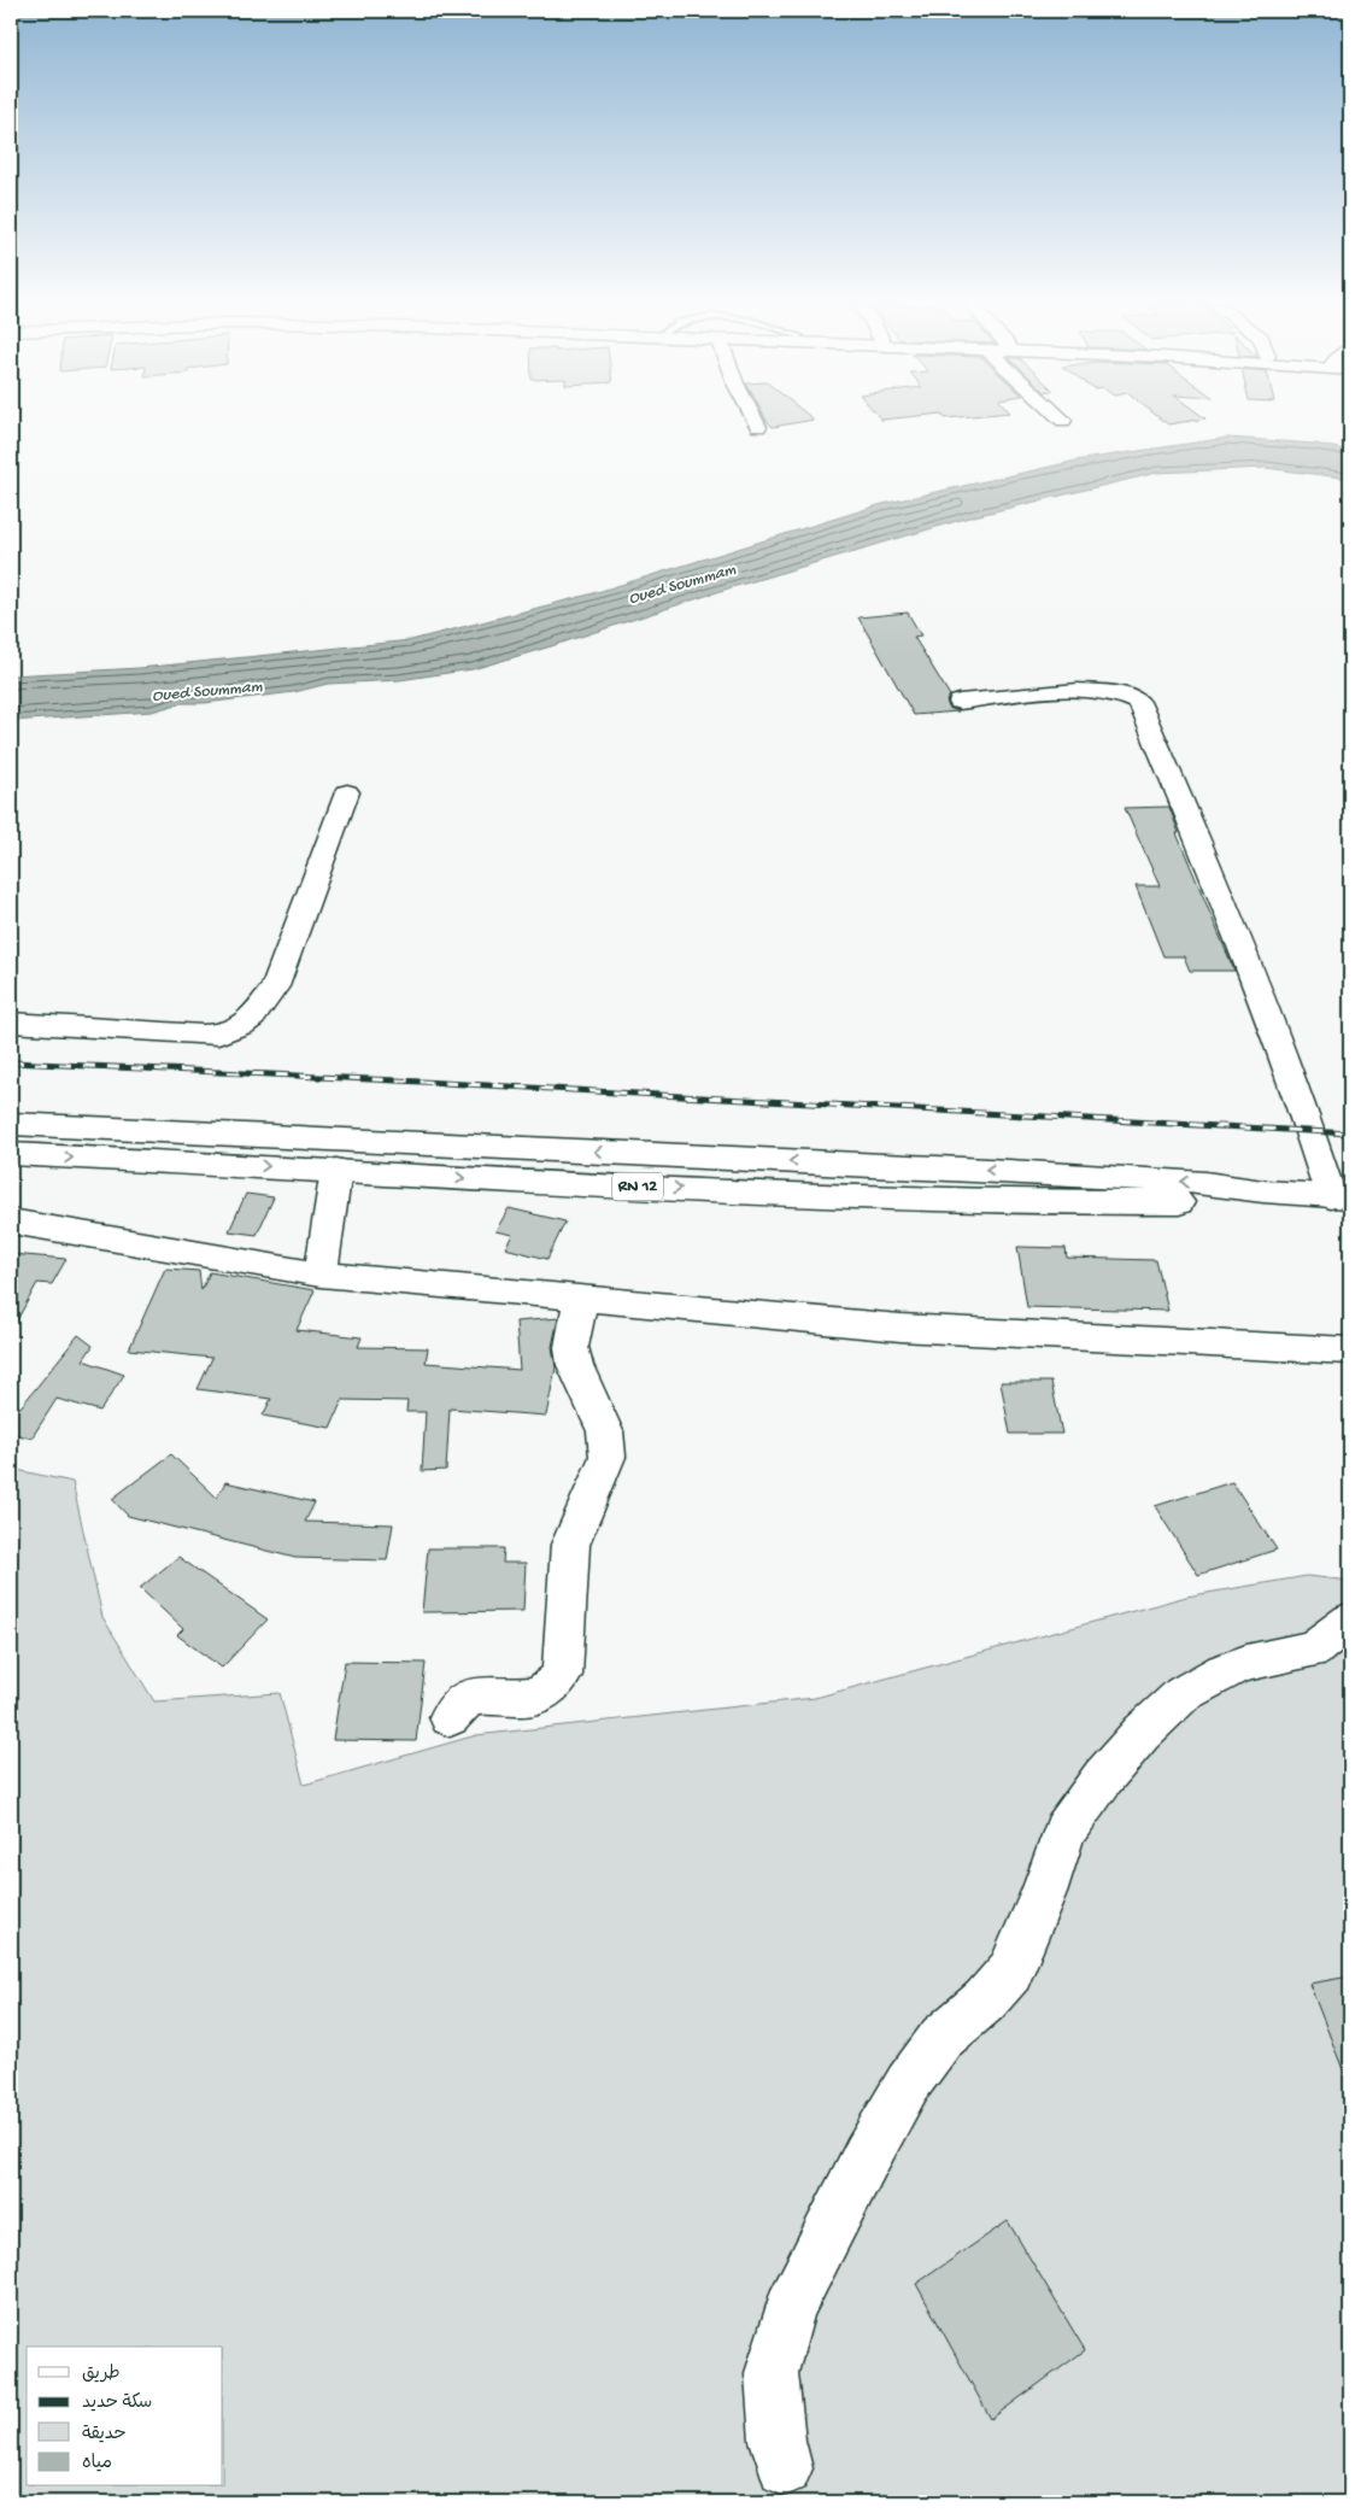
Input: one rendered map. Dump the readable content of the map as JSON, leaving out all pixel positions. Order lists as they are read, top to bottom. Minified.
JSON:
{"streets":{"main road":["RN 12"]},"water":["Oued Soummam"],"legend":["طريق","سكة حديد","حديقة","مياه"]}
